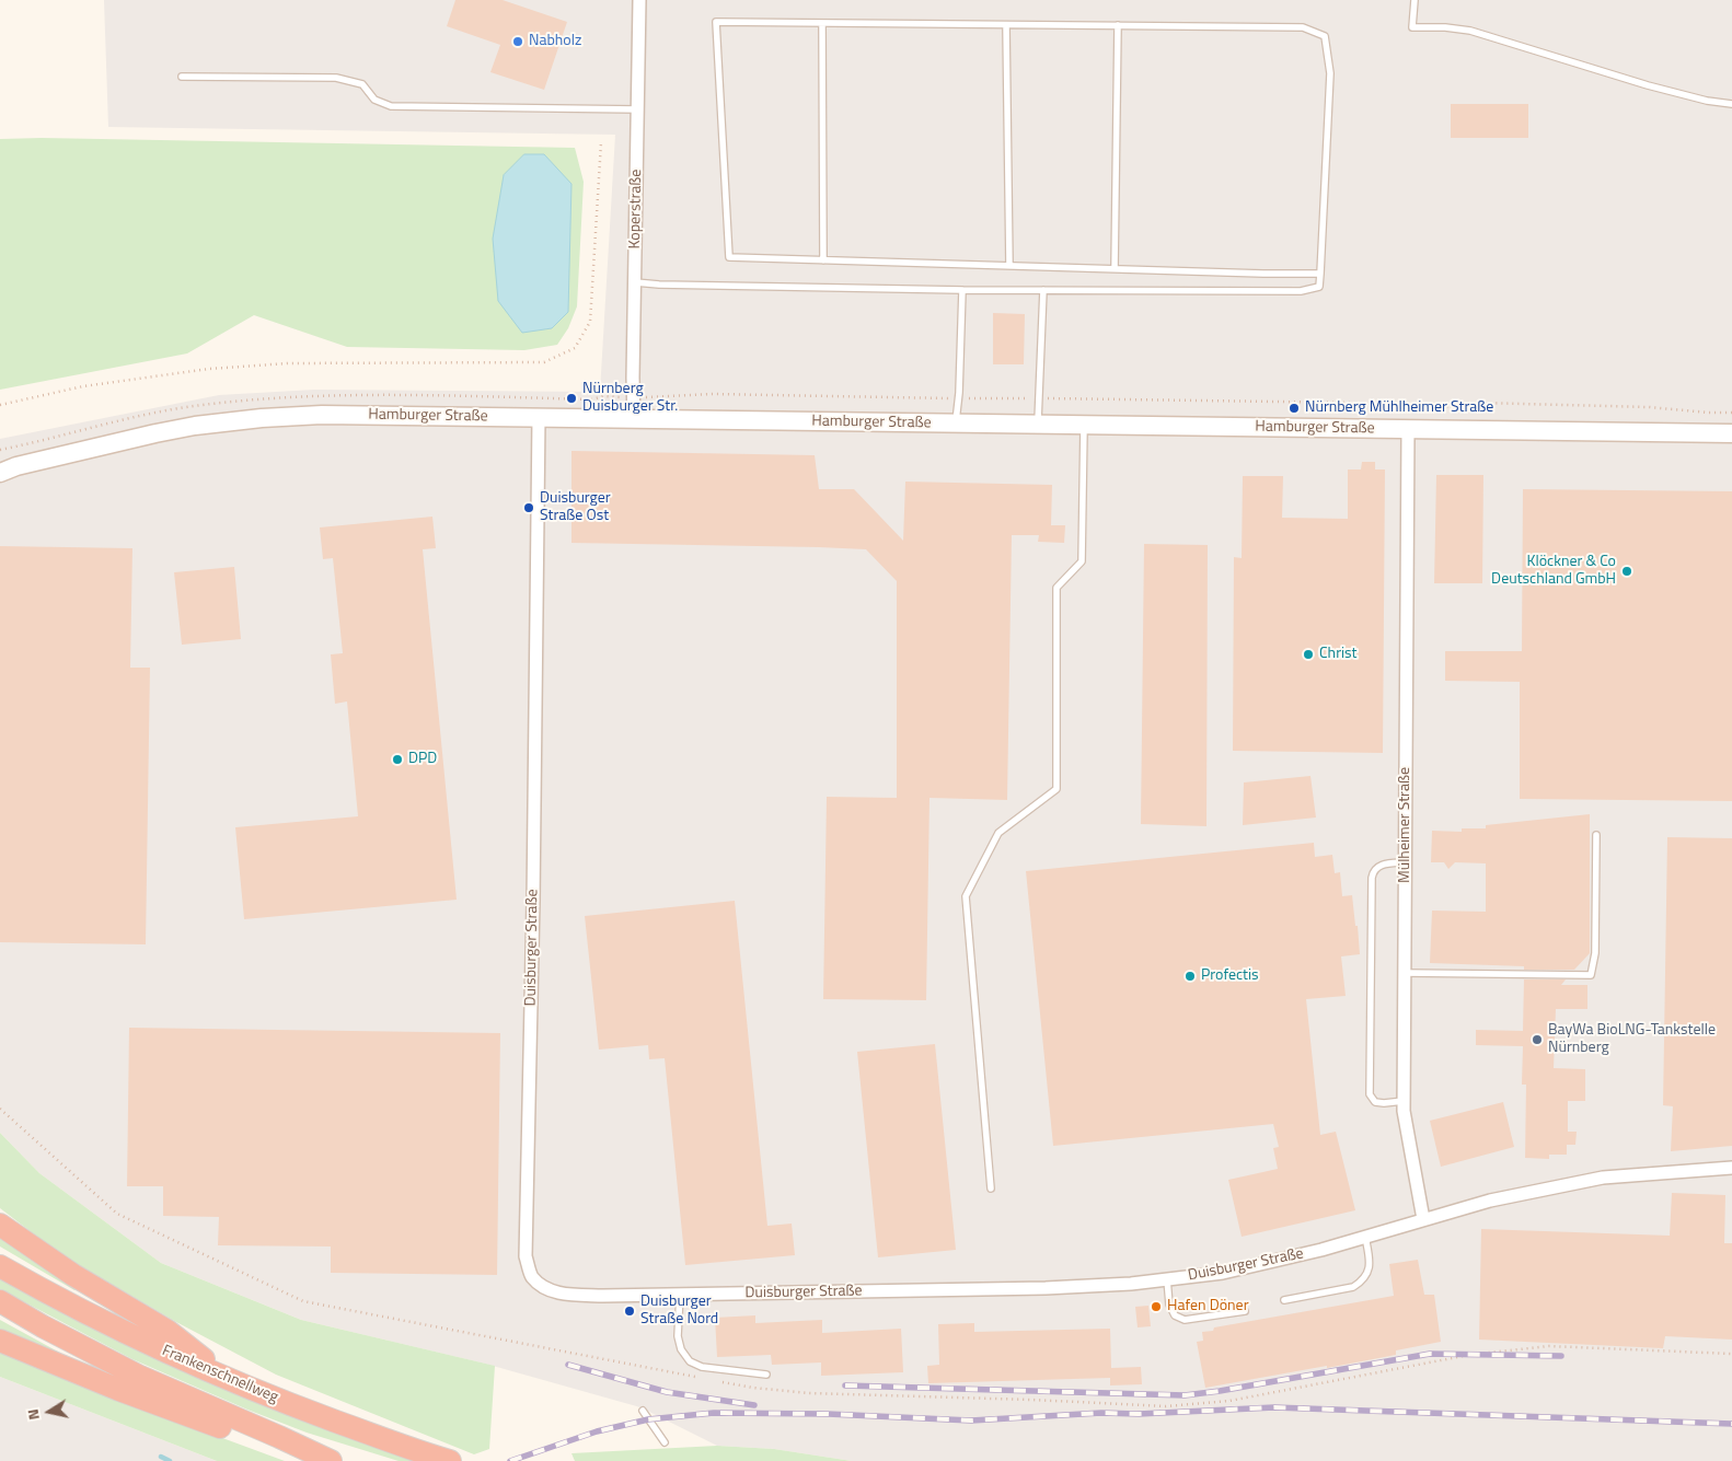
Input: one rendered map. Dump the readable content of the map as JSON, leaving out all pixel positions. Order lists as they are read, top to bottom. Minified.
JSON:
{"streets":{"highway":["Frankenschnellweg"],"street":["Koperstraße","Hamburger Straße","Mülheimer Straße","Duisburger Straße"]},"crossings":[["Koperstraße","Hamburger Straße"],["Hamburger Straße","Mülheimer Straße"],["Hamburger Straße","Duisburger Straße"],["Mülheimer Straße","Duisburger Straße"]],"places":["Nabholz","Nürnberg Duisburger Str.","Nürnberg Mühlheimer Straße","Duisburger Straße Ost","Klöckner & Co Deutschland GmbH","Christ","DPD","Profectis","BayWa BioLNG-Tankstelle Nürnberg","Hafen Döner","Duisburger Straße Nord"],"north":"left"}
